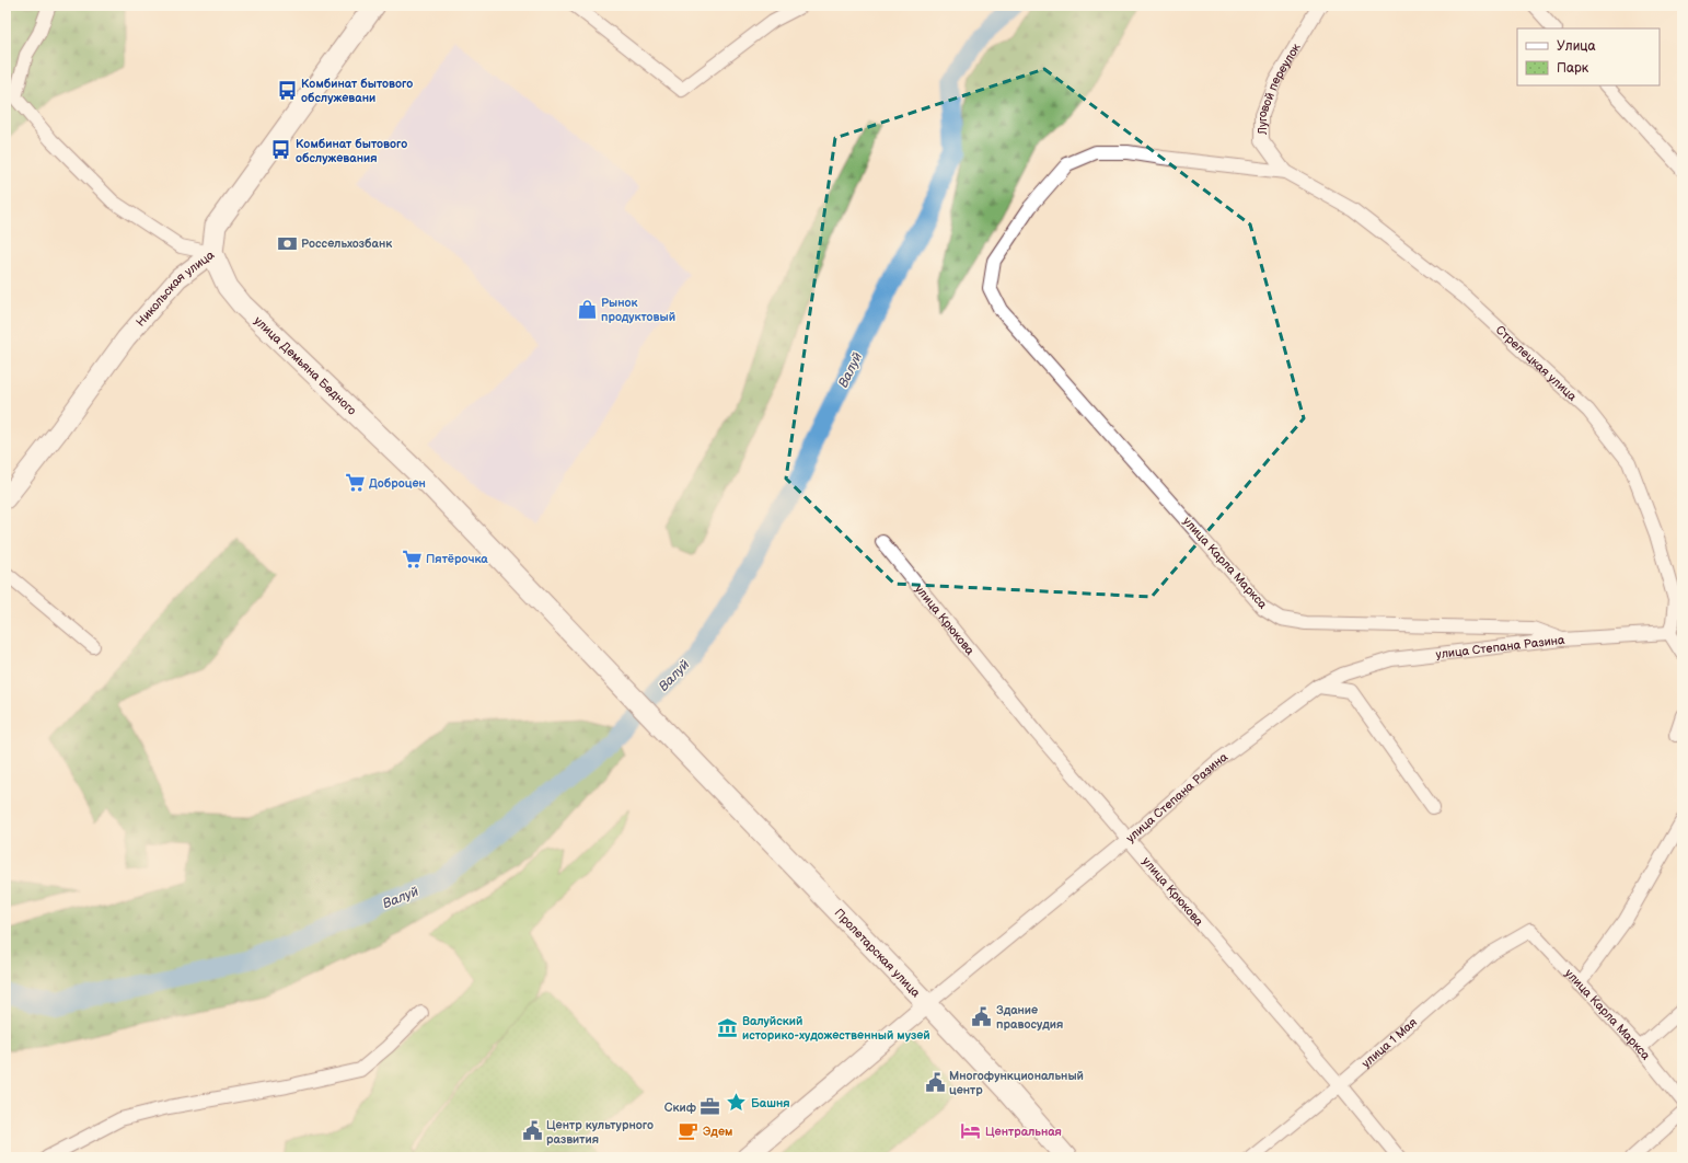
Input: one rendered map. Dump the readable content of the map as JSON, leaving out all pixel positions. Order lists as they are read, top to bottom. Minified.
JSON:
{"streets":{"main road":["Никольская улица","улица Демьяна Бедного","улица Степана Разина","Пролетарская улица"],"street":["Луговой переулок","Стрелецкая улица","улица Карла Маркса","улица Крюкова","улица 1 Мая"]},"crossings":[["Луговой переулок","Стрелецкая улица"],["Луговой переулок","улица Карла Маркса"],["Никольская улица","улица Демьяна Бедного"],["Стрелецкая улица","улица Карла Маркса"],["Стрелецкая улица","улица Степана Разина"],["улица Демьяна Бедного","Пролетарская улица"],["улица Карла Маркса","улица Степана Разина"],["улица Карла Маркса","улица 1 Мая"],["улица Крюкова","улица Степана Разина"],["улица Крюкова","улица 1 Мая"],["улица Степана Разина","Пролетарская улица"]],"water":["Валуй"],"places":{"bus stop":["Комбинат бытового обслужевани","Комбинат бытового обслужевания"],"bank":["Россельхозбанк"],"shop":["Рынок продуктовый"],"supermarket":["Доброцен","Пятёрочка"],"public building":["Здание правосудия","Многофункциональный центр","Центр культурного развития"],"museum":["Валуйский историко-художественный музей"],"place":["Башня"],"office":["Скиф"],"cafe":["Эдем"],"hotel":["Центральная"]},"legend":["Улица","Парк"]}
